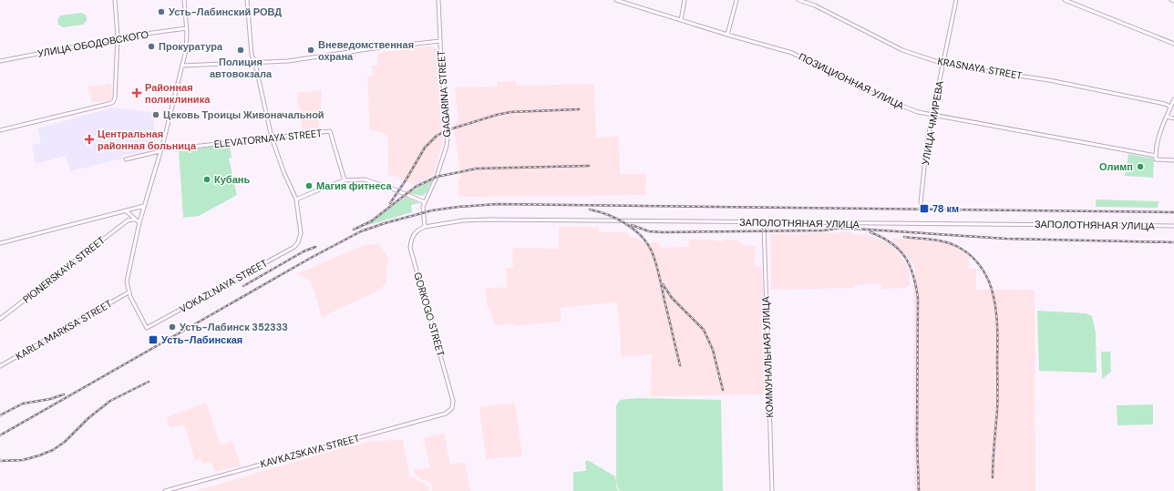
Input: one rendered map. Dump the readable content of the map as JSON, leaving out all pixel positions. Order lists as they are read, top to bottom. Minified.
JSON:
{"streets":{"street":["УЛИЦА ОБОДОВСКОГО","KRASNAYA STREET","ПОЗИЦИОННАЯ УЛИЦА","GAGARINA STREET","УЛИЦА ЧМИРЕВА","ELEVATORNAYA STREET","ЗАПОЛОТНЯНАЯ УЛИЦА","PIONERSKAYA STREET","VOKAZLNAYA STREET","GORKOGO STREET","KARLA MARKSA STREET","КОММУНАЛЬНАЯ УЛИЦА","KAVKAZSKAYA STREET"]},"crossings":[["KRASNAYA STREET","УЛИЦА ЧМИРЕВА"],["ПОЗИЦИОННАЯ УЛИЦА","УЛИЦА ЧМИРЕВА"],["GAGARINA STREET","ЗАПОЛОТНЯНАЯ УЛИЦА"],["GAGARINA STREET","GORKOGO STREET"],["ЗАПОЛОТНЯНАЯ УЛИЦА","GORKOGO STREET"],["ЗАПОЛОТНЯНАЯ УЛИЦА","КОММУНАЛЬНАЯ УЛИЦА"],["VOKAZLNAYA STREET","KARLA MARKSA STREET"],["GORKOGO STREET","KAVKAZSKAYA STREET"]],"places":{"other":["Усть-Лабинский РОВД","Прокуратура","Полиция автовокзала","Вневедомственная охрана","Цековь Троицы Живоначальной","Олимп","Кубань","Магия фитнеса","Усть-Лабинск 352333"],"health":["Районная поликлиника","Центральная районная больница"],"transit":["78 км","Усть-Лабинская"]}}
